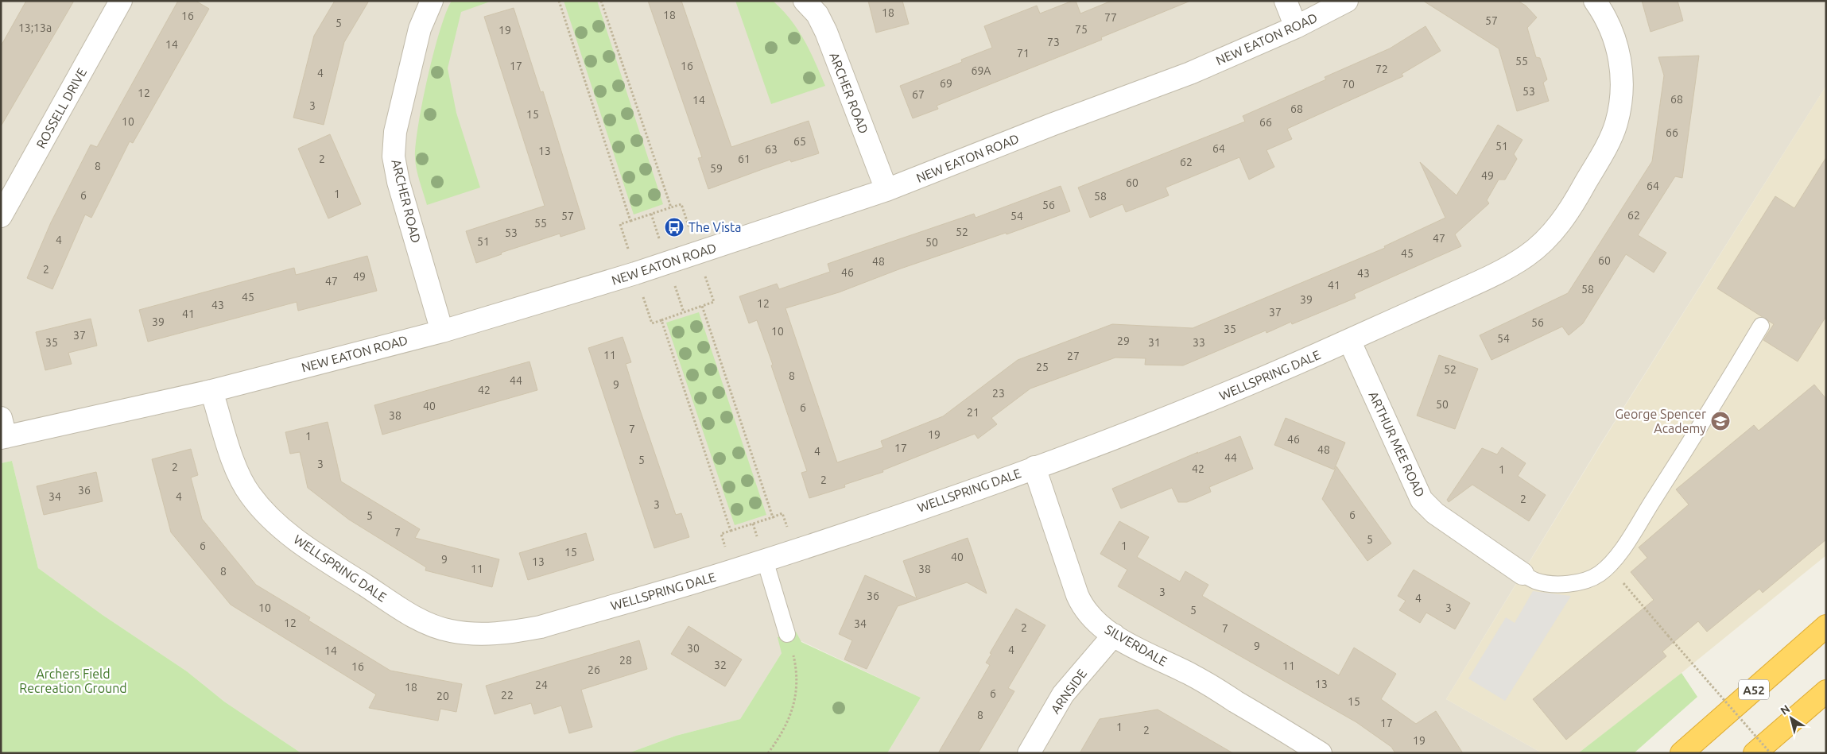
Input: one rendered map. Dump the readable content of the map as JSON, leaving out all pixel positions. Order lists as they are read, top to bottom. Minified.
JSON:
{"streets":{"highway":["A52"],"street":["NEW EATON ROAD","ARCHER ROAD","ROSSELL DRIVE","WELLSPRING DALE","ARTHUR MEE ROAD","SILVERDALE","ARNSIDE"]},"crossings":[["NEW EATON ROAD","ARCHER ROAD"],["NEW EATON ROAD","WELLSPRING DALE"],["WELLSPRING DALE","ARTHUR MEE ROAD"],["WELLSPRING DALE","SILVERDALE"],["SILVERDALE","ARNSIDE"]],"parks":["Archers Field Recreation Ground"],"places":{"bus stop":["The Vista"],"school or university":["George Spencer Academy"]},"house_numbers":["18","18","16","77","57","5","13;13a","75","19","73","14","71","55","17","16","72","69A","4","69","70","53","12","67","68","14","3","68","15","10","66","66","65","51","64","63","13","2","61","62","8","59","49","60","64","1","6","58","56","62","57","54","55","52","53","47","4","51","50","45","60","48","2","46","43","49","47","41","58","45","39","12","43","37","41","39","56","35","10","37","54","29","35","31","33","11","27","25","52","8","44","9","42","23","50","40","6","21","38","7","19","1","46","17","48","4","44","5","3","2","42","1","2","36","34","4","2","3","6","5","7","5","6","1","15","40","9","13","11","38","8","3","36","4","10","3","5","12","34","2","7","9","30","4","14","28","32","11","16","26","13","24","18","6","22","20","15","8","17","1","2","19"],"north":"top left"}
